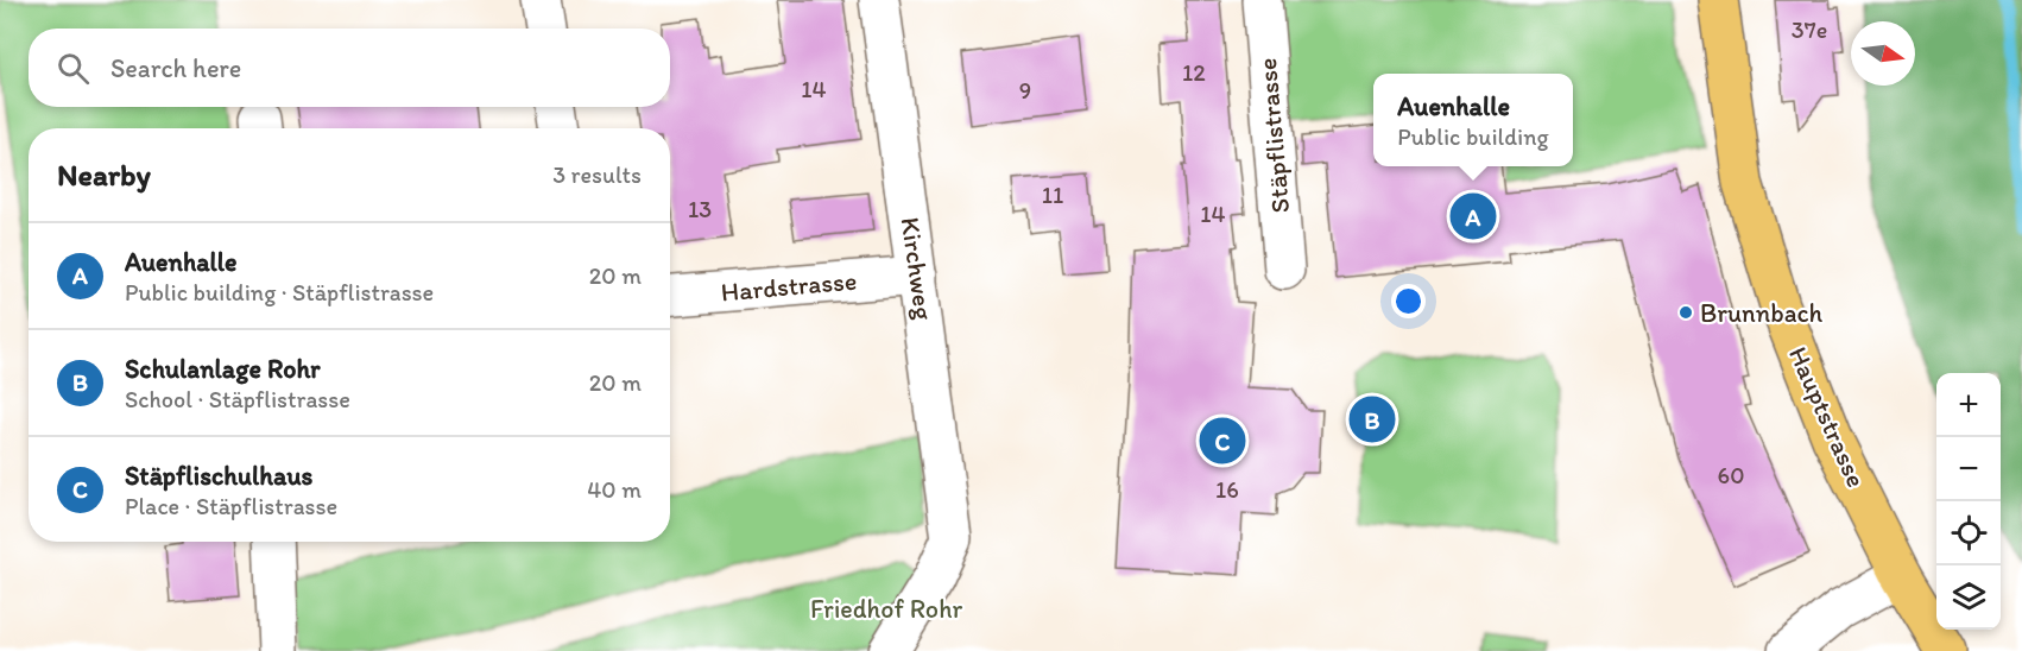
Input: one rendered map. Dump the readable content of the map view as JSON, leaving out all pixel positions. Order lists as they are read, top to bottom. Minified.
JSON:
{"streets":{"main road":["Hauptstrasse"],"street":["Stäpflistrasse","Kirchweg","Hardstrasse"]},"crossings":[["Kirchweg","Hardstrasse"]],"parks":["Friedhof Rohr"],"places":["Brunnbach"],"house_numbers":["37e","12","14","9","11","13","14","60","16"],"north":"right","page":{"search":"Search here","popup":["Auenhalle","Public building"],"heading":["Nearby","3 results"],"pins":["A","B","C"],"list":[{"mark":"A","name":"Auenhalle","note":"Public building · Stäpflistrasse","value":"20 m"},{"mark":"B","name":"Schulanlage Rohr","note":"School · Stäpflistrasse","value":"20 m"},{"mark":"C","name":"Stäpflischulhaus","note":"Place · Stäpflistrasse","value":"40 m"}],"map_buttons":["+","−"]}}
